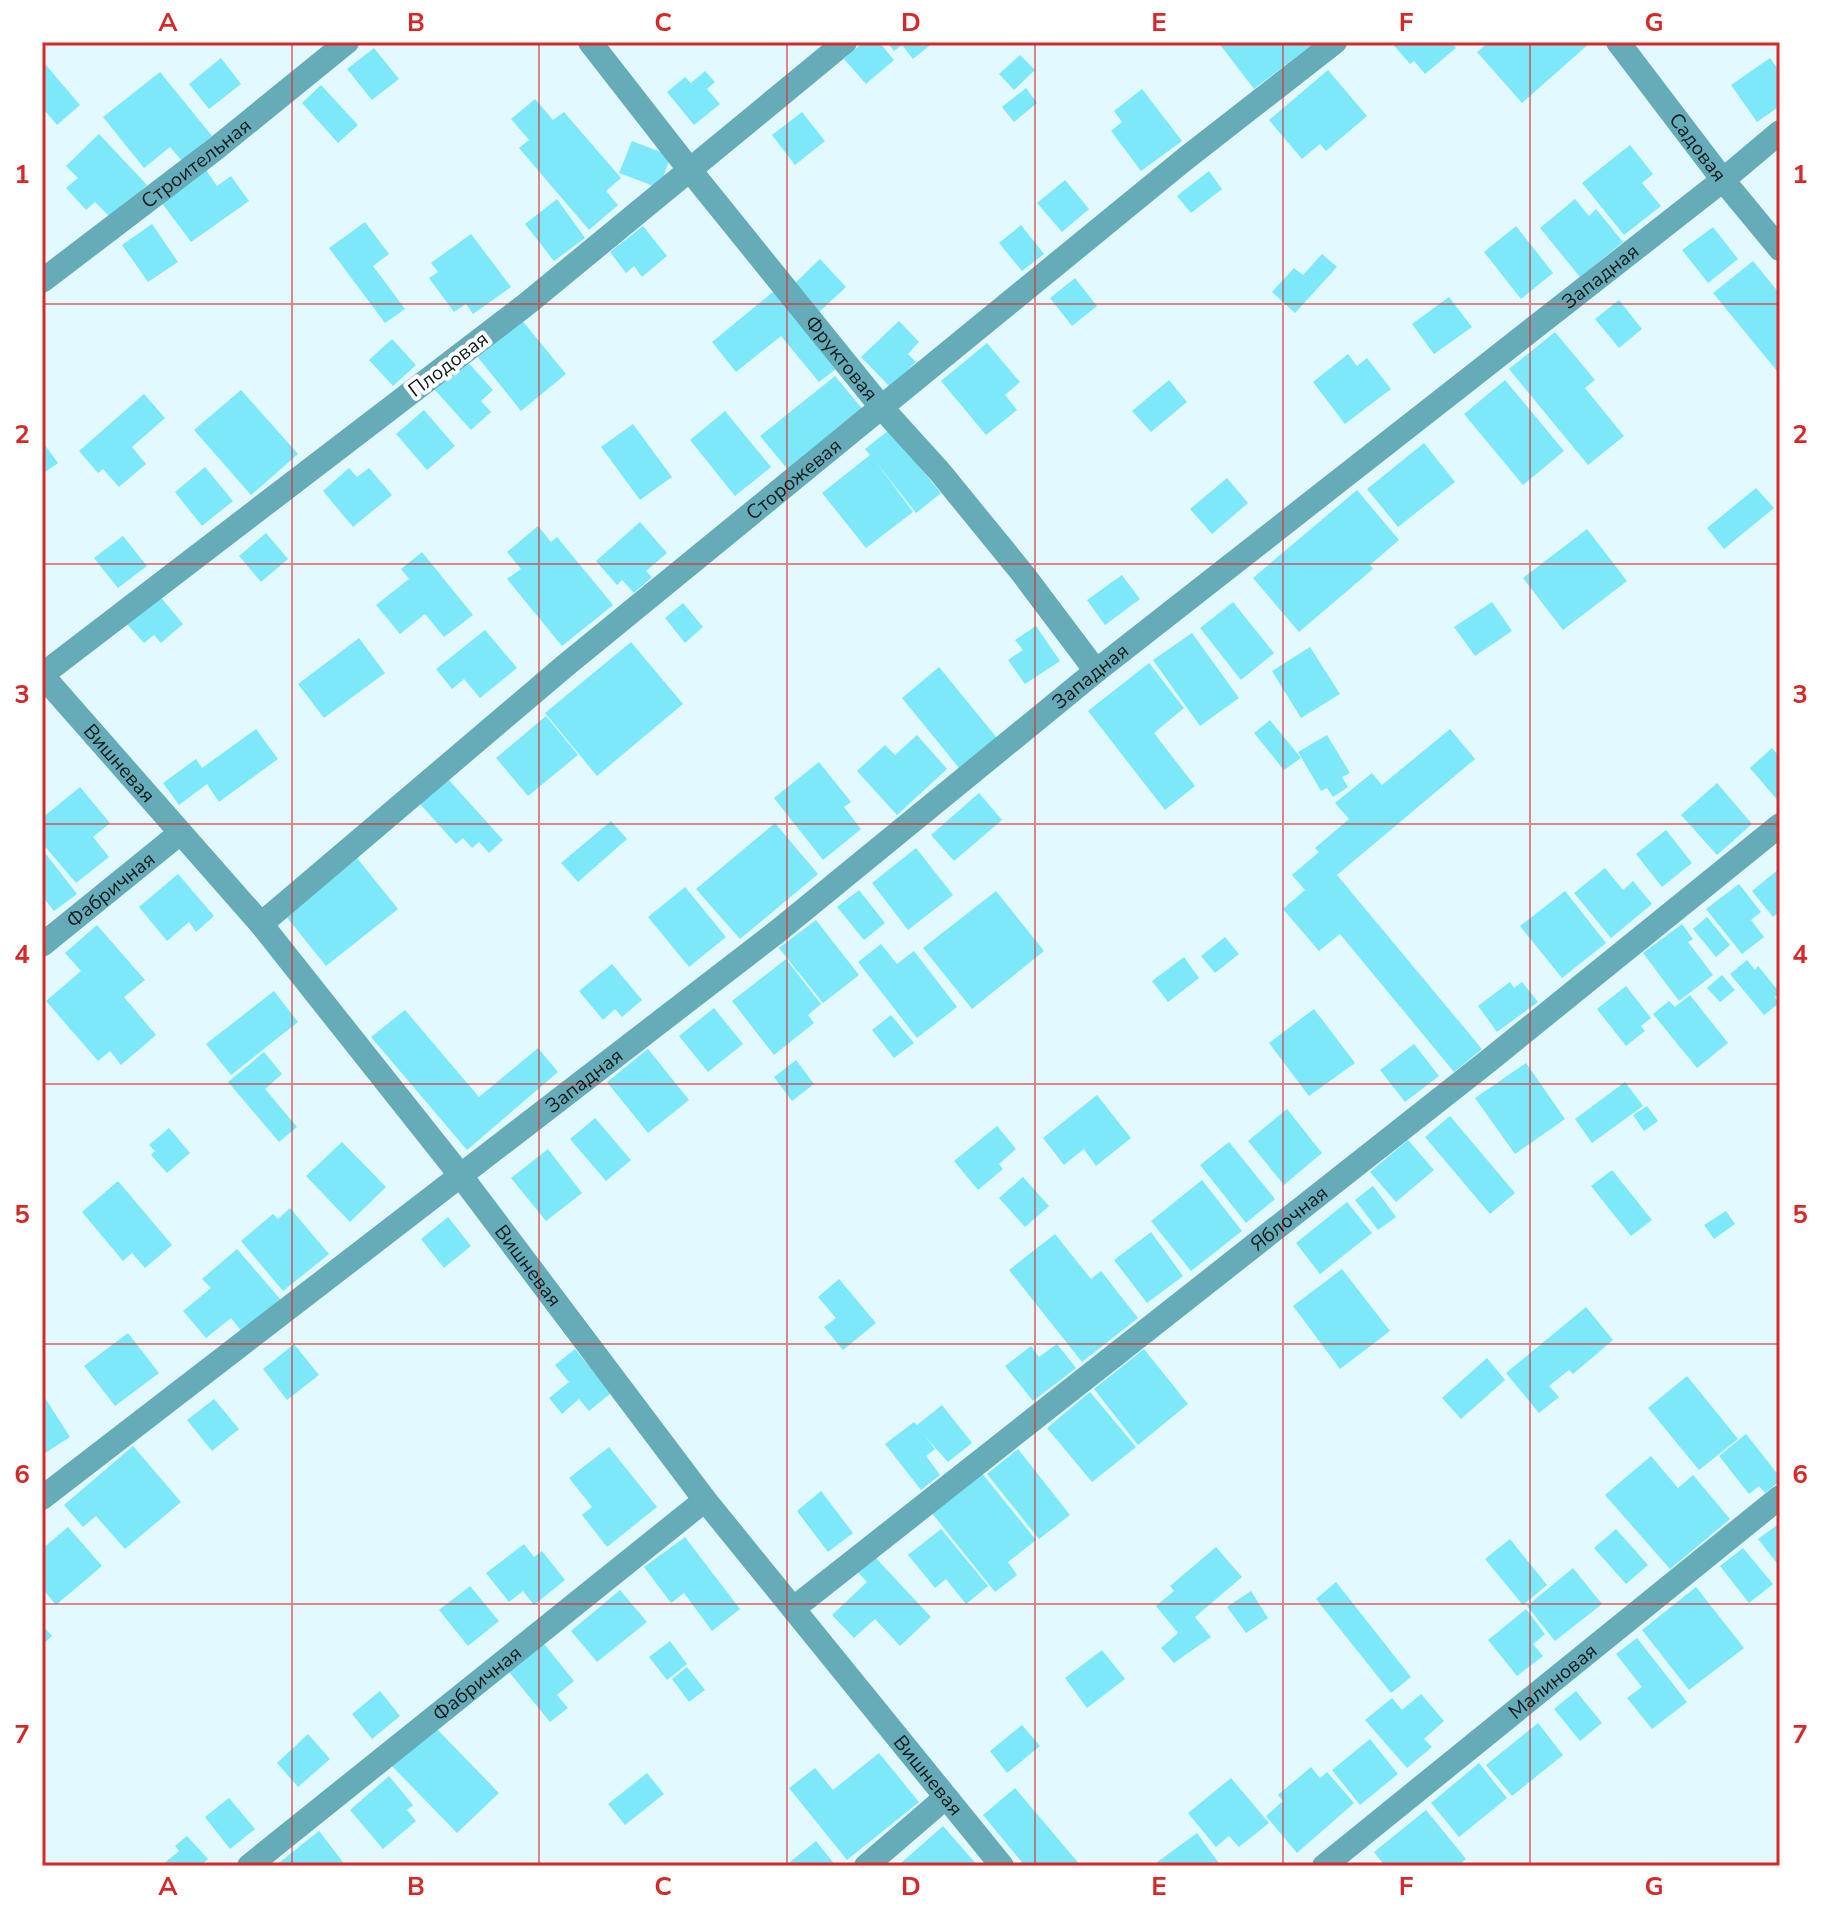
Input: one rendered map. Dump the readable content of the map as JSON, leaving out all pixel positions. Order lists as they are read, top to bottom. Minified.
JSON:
{"streets":{"street":["Садовая","Строительная","Западная","Фруктовая","Плодовая","Сторожевая","Вишневая","Фабричная","Яблочная","Малиновая"]},"crossings":[["Садовая","Западная"],["Западная","Фруктовая"],["Западная","Вишневая"],["Фруктовая","Плодовая"],["Фруктовая","Сторожевая"],["Плодовая","Вишневая"],["Сторожевая","Вишневая"],["Вишневая","Фабричная"],["Вишневая","Яблочная"]],"grid":{"columns":["A","B","C","D","E","F","G"],"rows":["1","2","3","4","5","6","7"]}}
